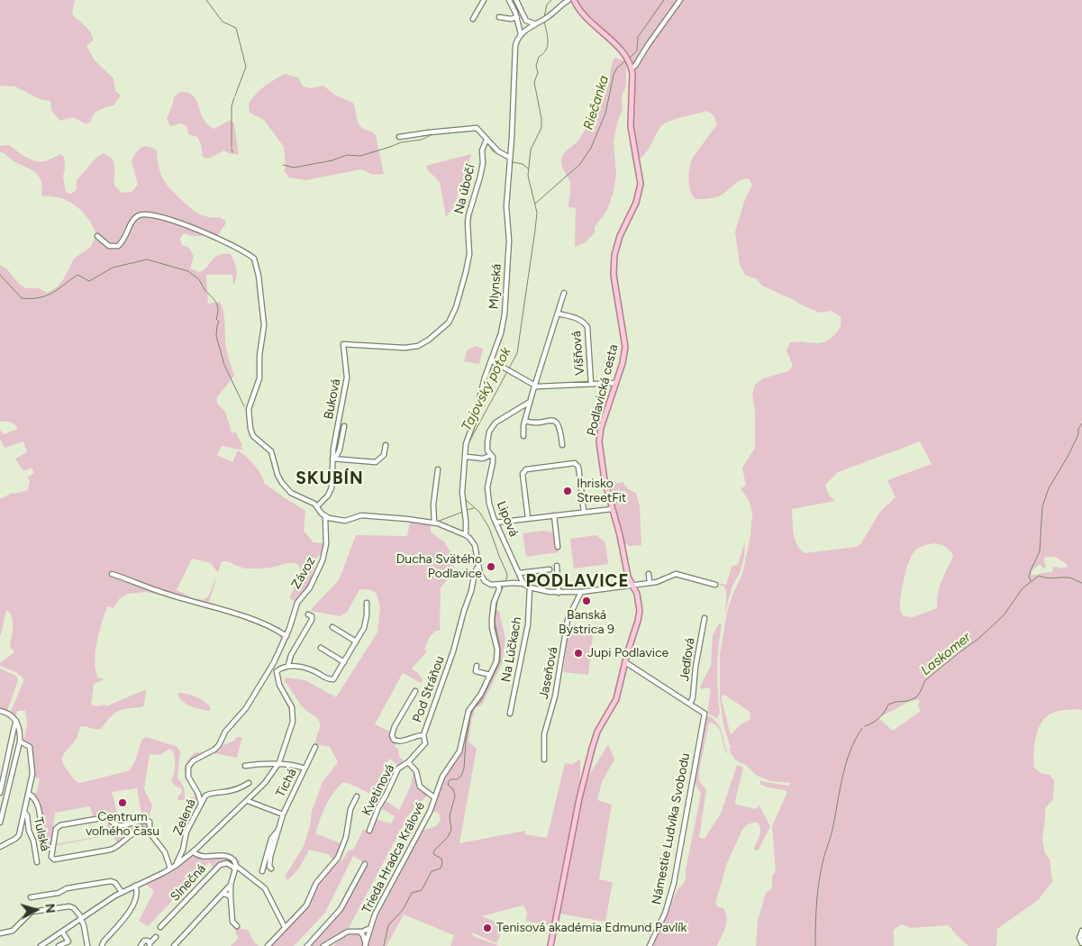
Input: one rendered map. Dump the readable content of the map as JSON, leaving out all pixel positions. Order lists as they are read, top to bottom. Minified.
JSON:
{"streets":{"main road":["Podlavická cesta"],"street":["Na úbočí","Mlynská","Višňová","Buková","Lipová","Závoz","Na Lúčkach","Jedľová","Jaseňová","Pod Stráňou","Tichá","Kvetinová","Zelená","Námestie Ludvíka Svobodu","Tulská","Trieda Hradca Králové","Slnečná"]},"crossings":[["Na úbočí","Buková"],["Podlavická cesta","Jedľová"],["Závoz","Zelená"],["Jedľová","Námestie Ludvíka Svobodu"],["Pod Stráňou","Kvetinová"],["Kvetinová","Trieda Hradca Králové"],["Zelená","Slnečná"]],"districts":["SKUBÍN","PODLAVICE"],"water":["Riečanka","Tajovský potok","Laskomer"],"places":["Ihrisko StreetFit","Ducha Svätého Podlavice","Banská Bystrica 9","Jupi Podlavice","Centrum voľného času","Tenisová akadémia Edmund Pavlík"],"north":"right"}
